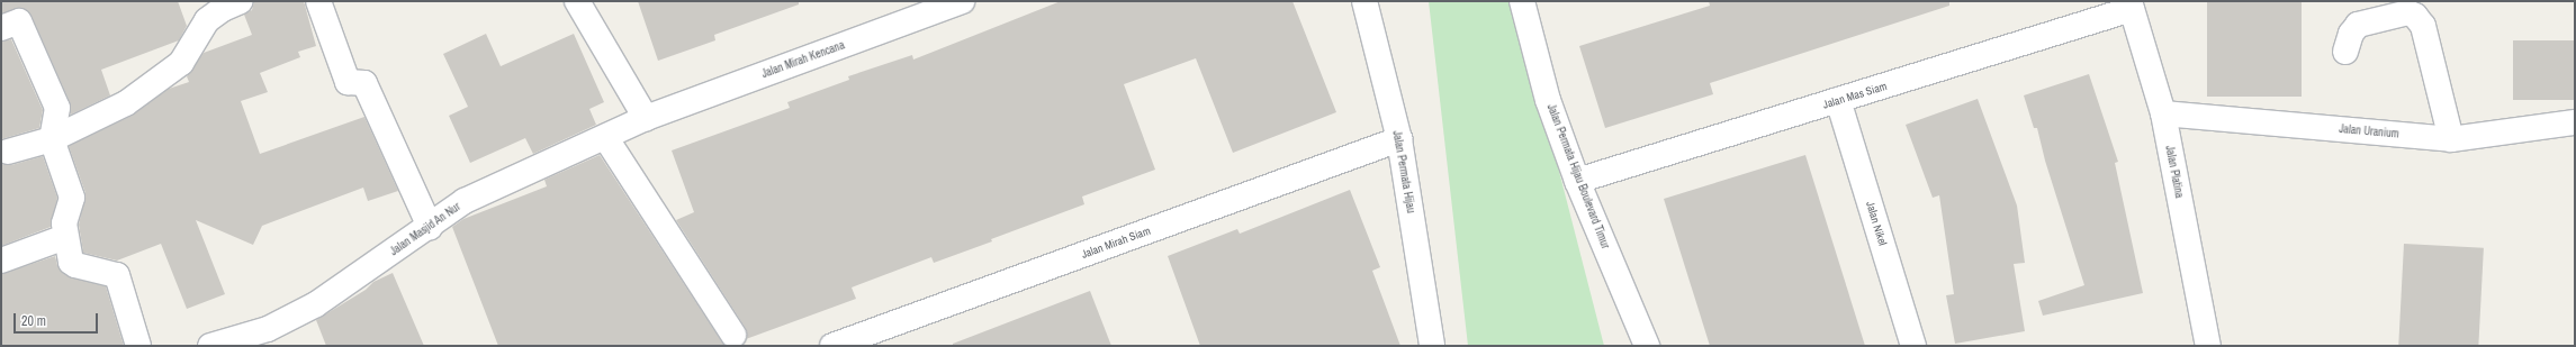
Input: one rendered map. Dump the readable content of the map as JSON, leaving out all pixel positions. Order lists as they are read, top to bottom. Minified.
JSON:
{"streets":{"street":["Jalan Mirah Kencana","Jalan Mas Siam","Jalan Uranium","Jalan Permata Hijau","Jalan Platina","Jalan Permata Hijau Boulevard Timur","Jalan Nikel","Jalan Masjid An Nur","Jalan Mirah Siam"]},"crossings":[["Jalan Mirah Kencana","Jalan Masjid An Nur"],["Jalan Mas Siam","Jalan Platina"],["Jalan Mas Siam","Jalan Permata Hijau Boulevard Timur"],["Jalan Mas Siam","Jalan Nikel"],["Jalan Uranium","Jalan Platina"],["Jalan Permata Hijau","Jalan Mirah Siam"]],"scale_bar":"20 m"}
